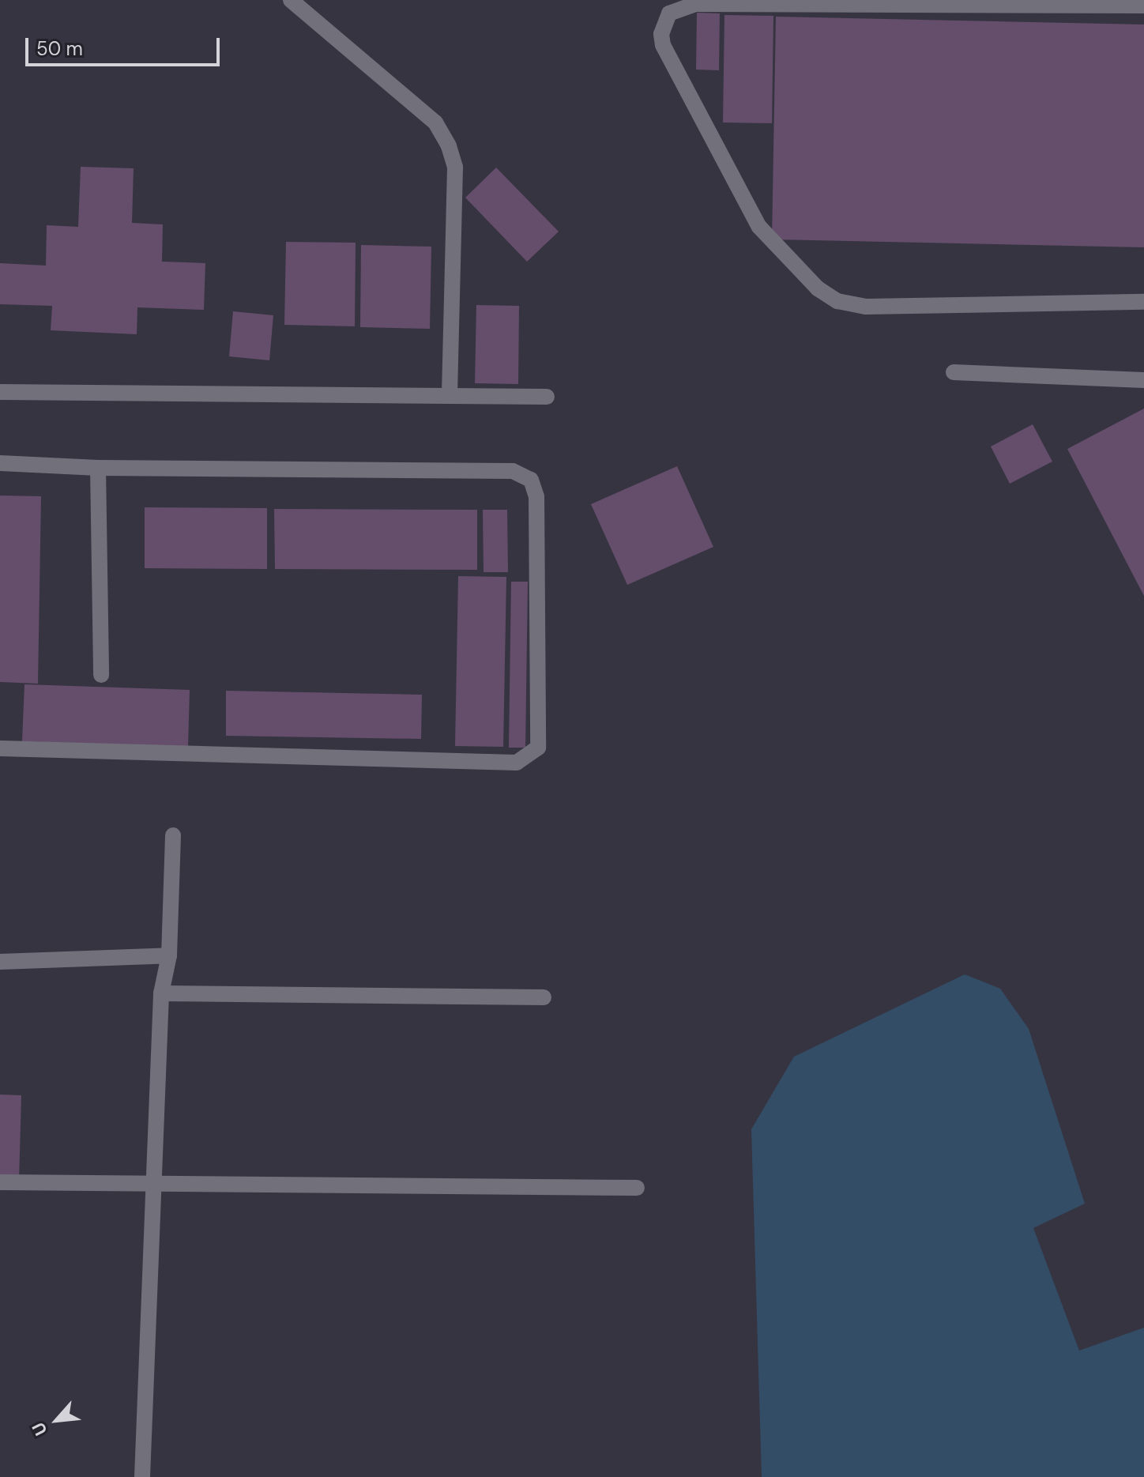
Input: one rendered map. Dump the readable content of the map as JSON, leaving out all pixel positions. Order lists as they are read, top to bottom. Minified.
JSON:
{"scale_bar":"50 m","north":"bottom left"}
